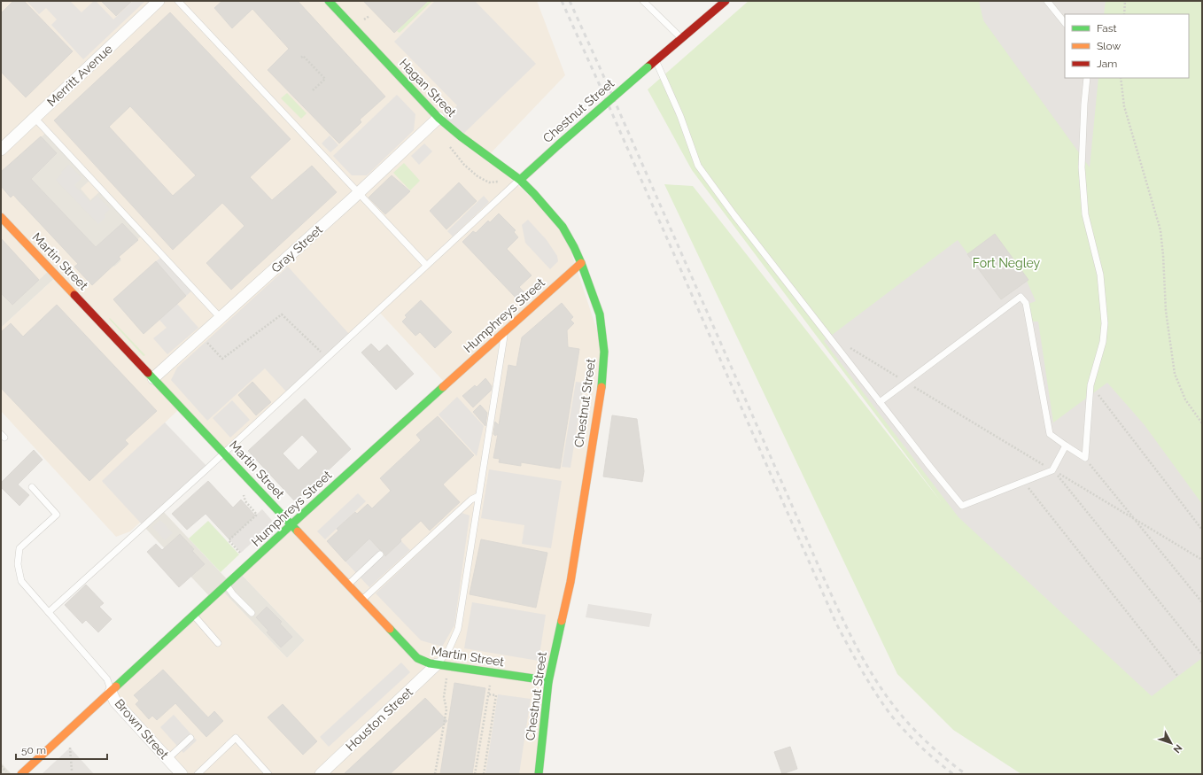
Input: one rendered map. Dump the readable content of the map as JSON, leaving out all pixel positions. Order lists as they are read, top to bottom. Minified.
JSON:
{"streets":{"street":["Merritt Avenue","Hagan Street","Chestnut Street","Gray Street","Martin Street","Humphreys Street","Houston Street","Brown Street"]},"crossings":[["Hagan Street","Chestnut Street"],["Hagan Street","Gray Street"],["Chestnut Street","Martin Street"],["Chestnut Street","Humphreys Street"],["Gray Street","Martin Street"],["Martin Street","Humphreys Street"],["Martin Street","Houston Street"],["Humphreys Street","Brown Street"]],"parks":["Fort Negley"],"legend":["Fast","Slow","Jam"],"scale_bar":"50 m","north":"bottom right"}
